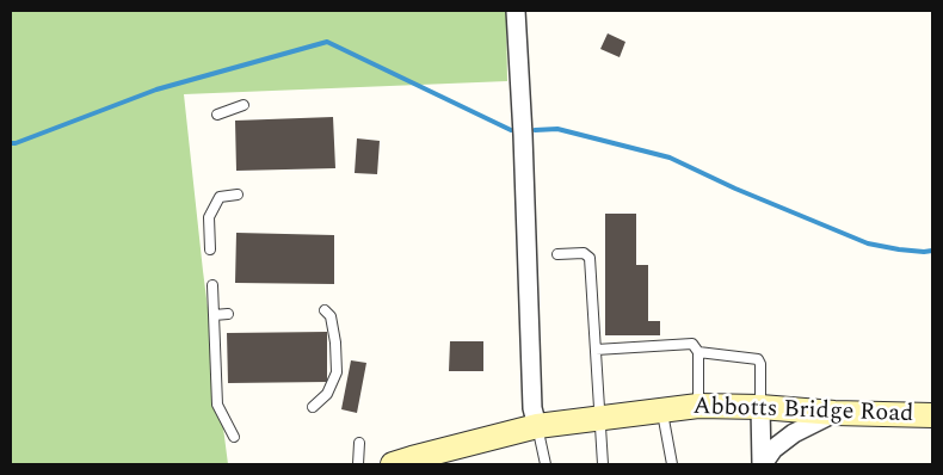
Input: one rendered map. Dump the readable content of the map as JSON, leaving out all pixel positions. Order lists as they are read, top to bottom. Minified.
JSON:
{"streets":{"main road":["Abbotts Bridge Road"]}}
